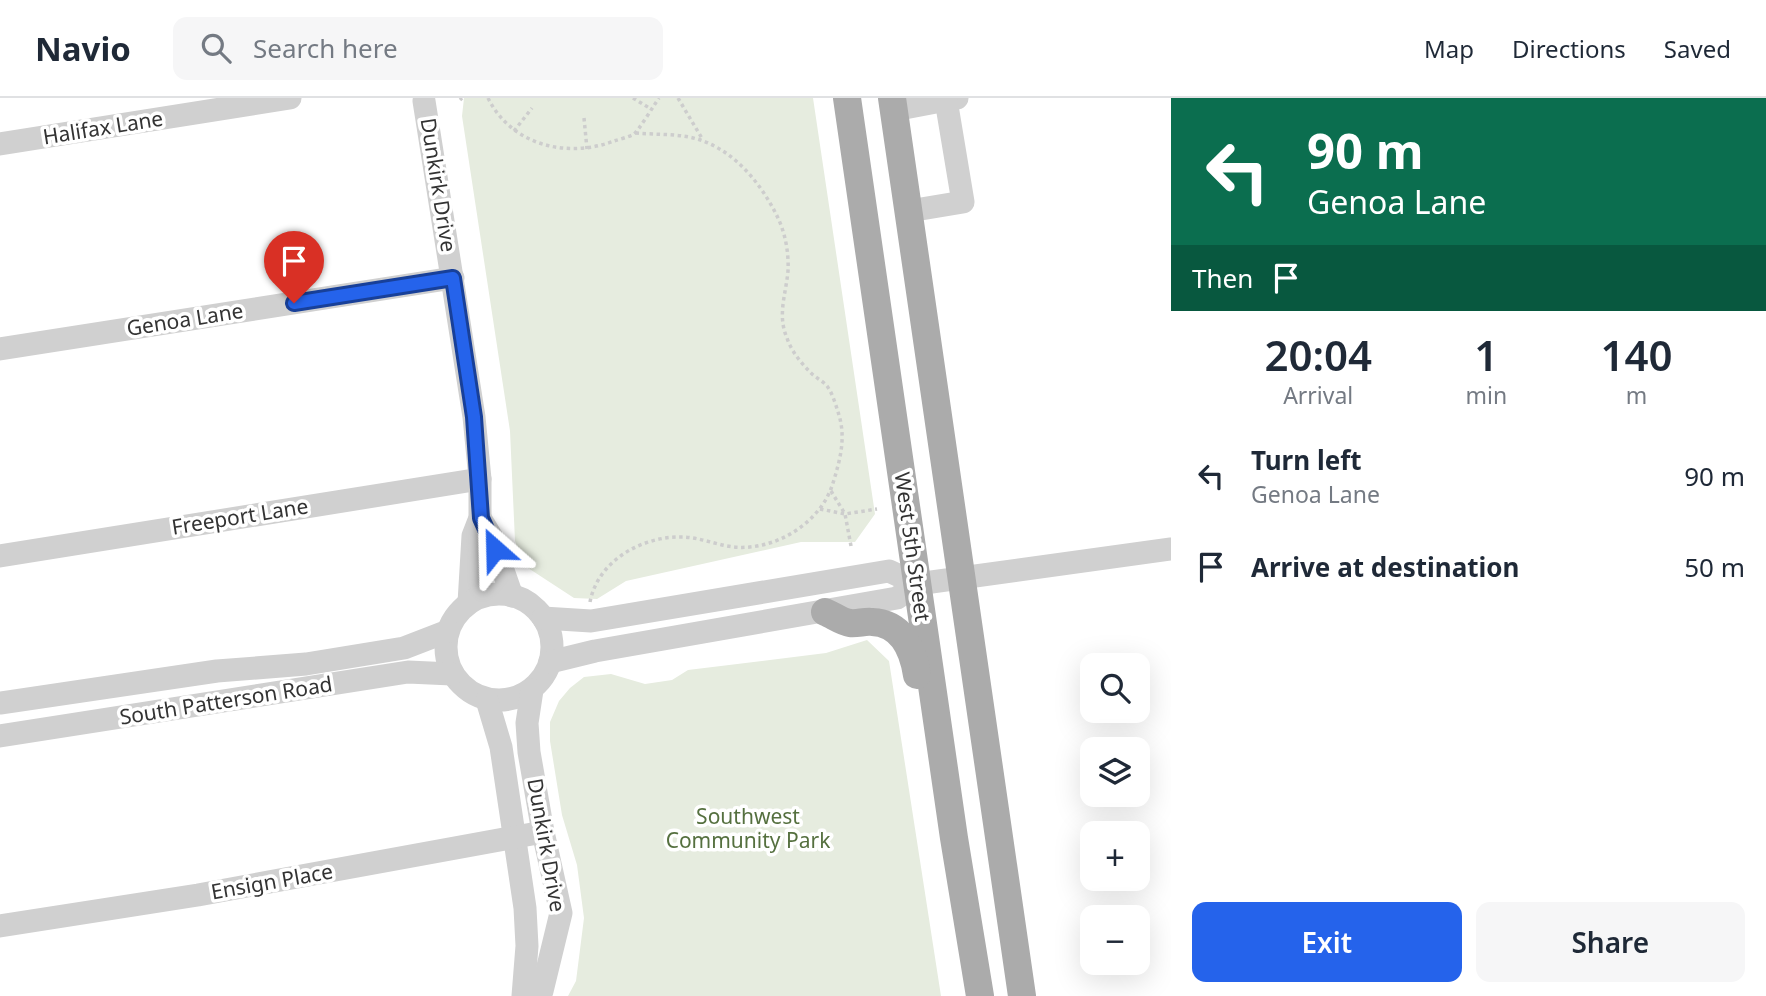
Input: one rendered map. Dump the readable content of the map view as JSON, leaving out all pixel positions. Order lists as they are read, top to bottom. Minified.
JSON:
{"streets":{"main road":["West 5th Street"],"street":["Halifax Lane","Dunkirk Drive","Genoa Lane","Freeport Lane","South Patterson Road","Ensign Place"]},"crossings":[["Dunkirk Drive","Genoa Lane"],["Dunkirk Drive","Freeport Lane"],["Dunkirk Drive","South Patterson Road"],["Dunkirk Drive","Ensign Place"]],"parks":["Southwest Community Park"],"page":{"header":"Navio","search":"Search here","nav":["Map","Directions","Saved"],"turn":["90 m","Genoa Lane"],"then":"Then","eta":["20:04","Arrival","1","min","140","m"],"list":[{"name":"Turn left","note":"Genoa Lane","value":"90 m"},{"name":"Arrive at destination","value":"50 m"}],"map_buttons":["+","−"],"buttons":["Exit","Share"]}}
